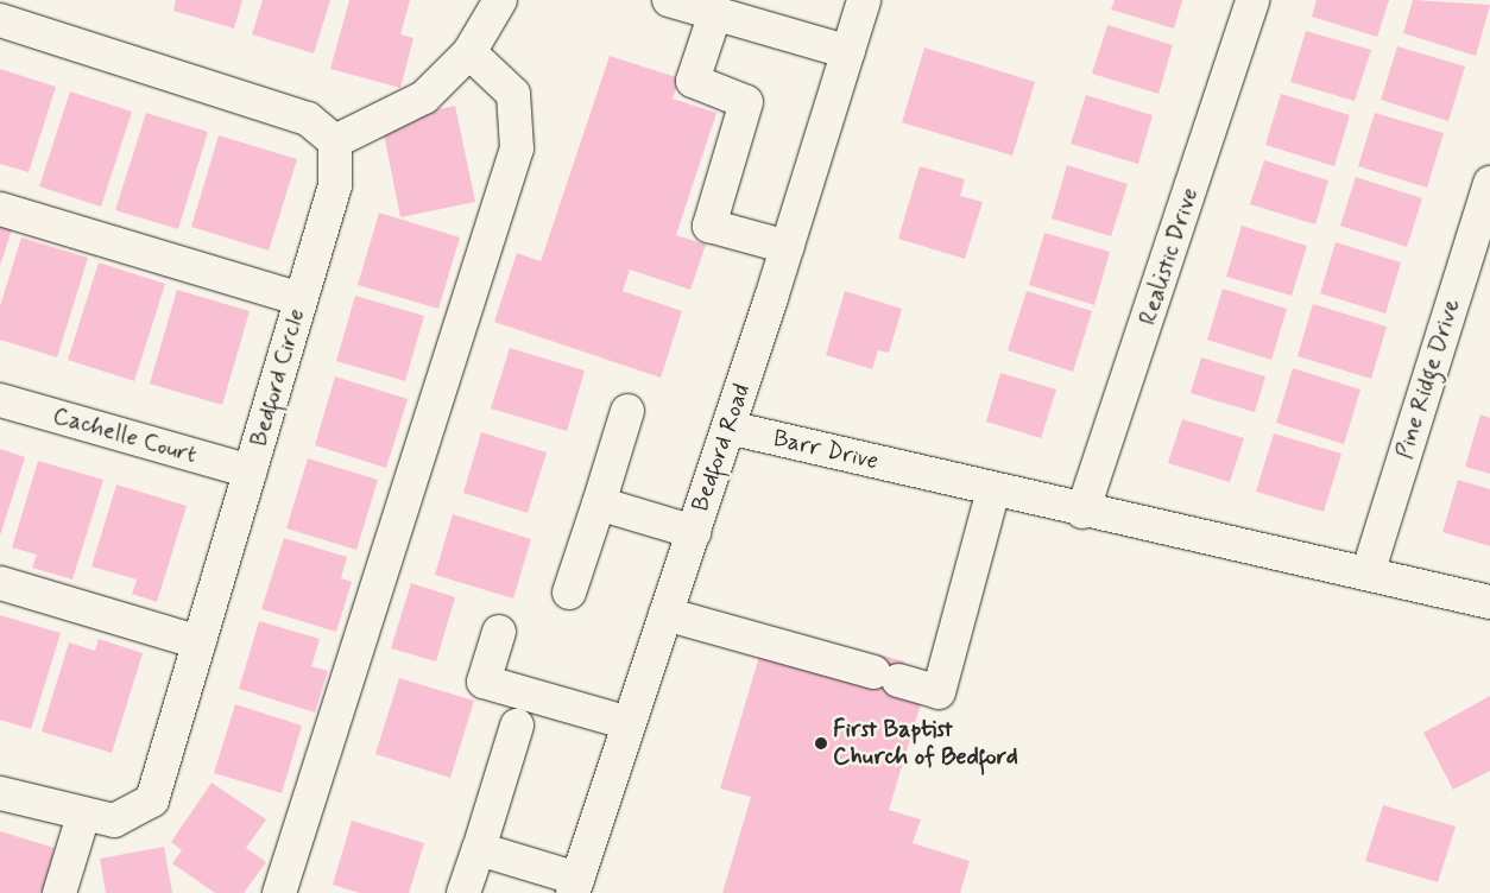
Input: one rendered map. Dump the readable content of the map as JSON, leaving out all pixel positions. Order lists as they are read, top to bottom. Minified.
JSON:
{"streets":{"street":["Realistic Drive","Bedford Circle","Pine Ridge Drive","Cachelle Court","Bedford Road","Barr Drive"]},"crossings":[["Realistic Drive","Barr Drive"],["Bedford Circle","Cachelle Court"],["Pine Ridge Drive","Barr Drive"],["Bedford Road","Barr Drive"]],"places":["First Baptist Church of Bedford"]}
